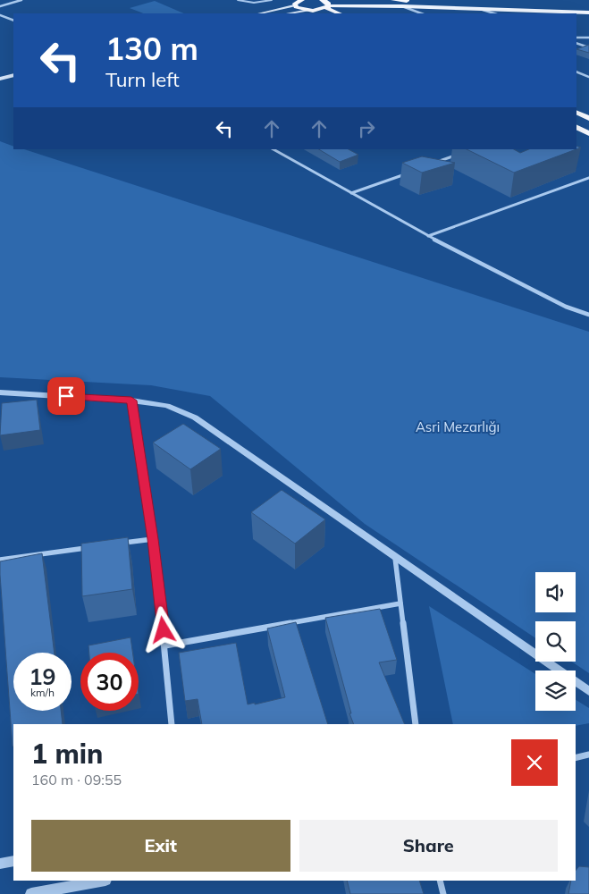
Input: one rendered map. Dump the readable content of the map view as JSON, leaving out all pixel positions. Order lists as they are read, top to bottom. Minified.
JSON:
{"parks":["Asri Mezarlığı"],"page":{"turn":["130 m","Turn left"],"speed":"19 km/h","limit":"30","heading":["1 min","160 m · 09:55"],"buttons":["Exit","Share"]}}
